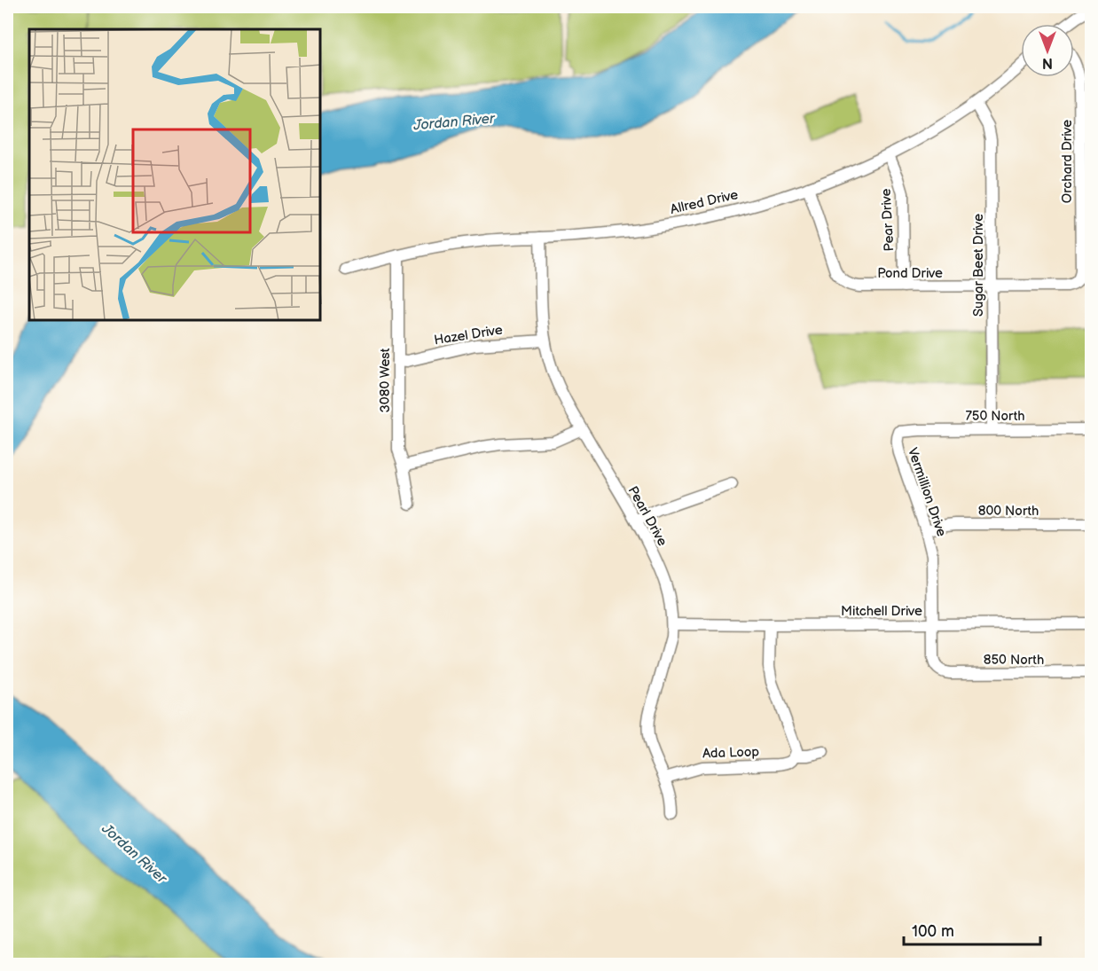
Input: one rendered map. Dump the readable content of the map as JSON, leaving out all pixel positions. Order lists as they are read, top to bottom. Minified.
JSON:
{"streets":{"street":["Orchard Drive","Allred Drive","Pear Drive","Sugar Beet Drive","Pond Drive","Hazel Drive","3080 West","750 North","Vermillion Drive","800 North","Pearl Drive","Mitchell Drive","850 North","Ada Loop"]},"crossings":[["Orchard Drive","Pond Drive"],["Allred Drive","Pear Drive"],["Allred Drive","Sugar Beet Drive"],["Allred Drive","Pond Drive"],["Allred Drive","3080 West"],["Allred Drive","Pearl Drive"],["Pear Drive","Pond Drive"],["Sugar Beet Drive","Pond Drive"],["Sugar Beet Drive","750 North"],["Hazel Drive","3080 West"],["Hazel Drive","Pearl Drive"],["750 North","Vermillion Drive"],["Vermillion Drive","800 North"],["Vermillion Drive","Mitchell Drive"],["Vermillion Drive","850 North"],["Pearl Drive","Mitchell Drive"],["Pearl Drive","Ada Loop"]],"water":["Jordan River"],"scale_bar":"100 m","north":"bottom"}
